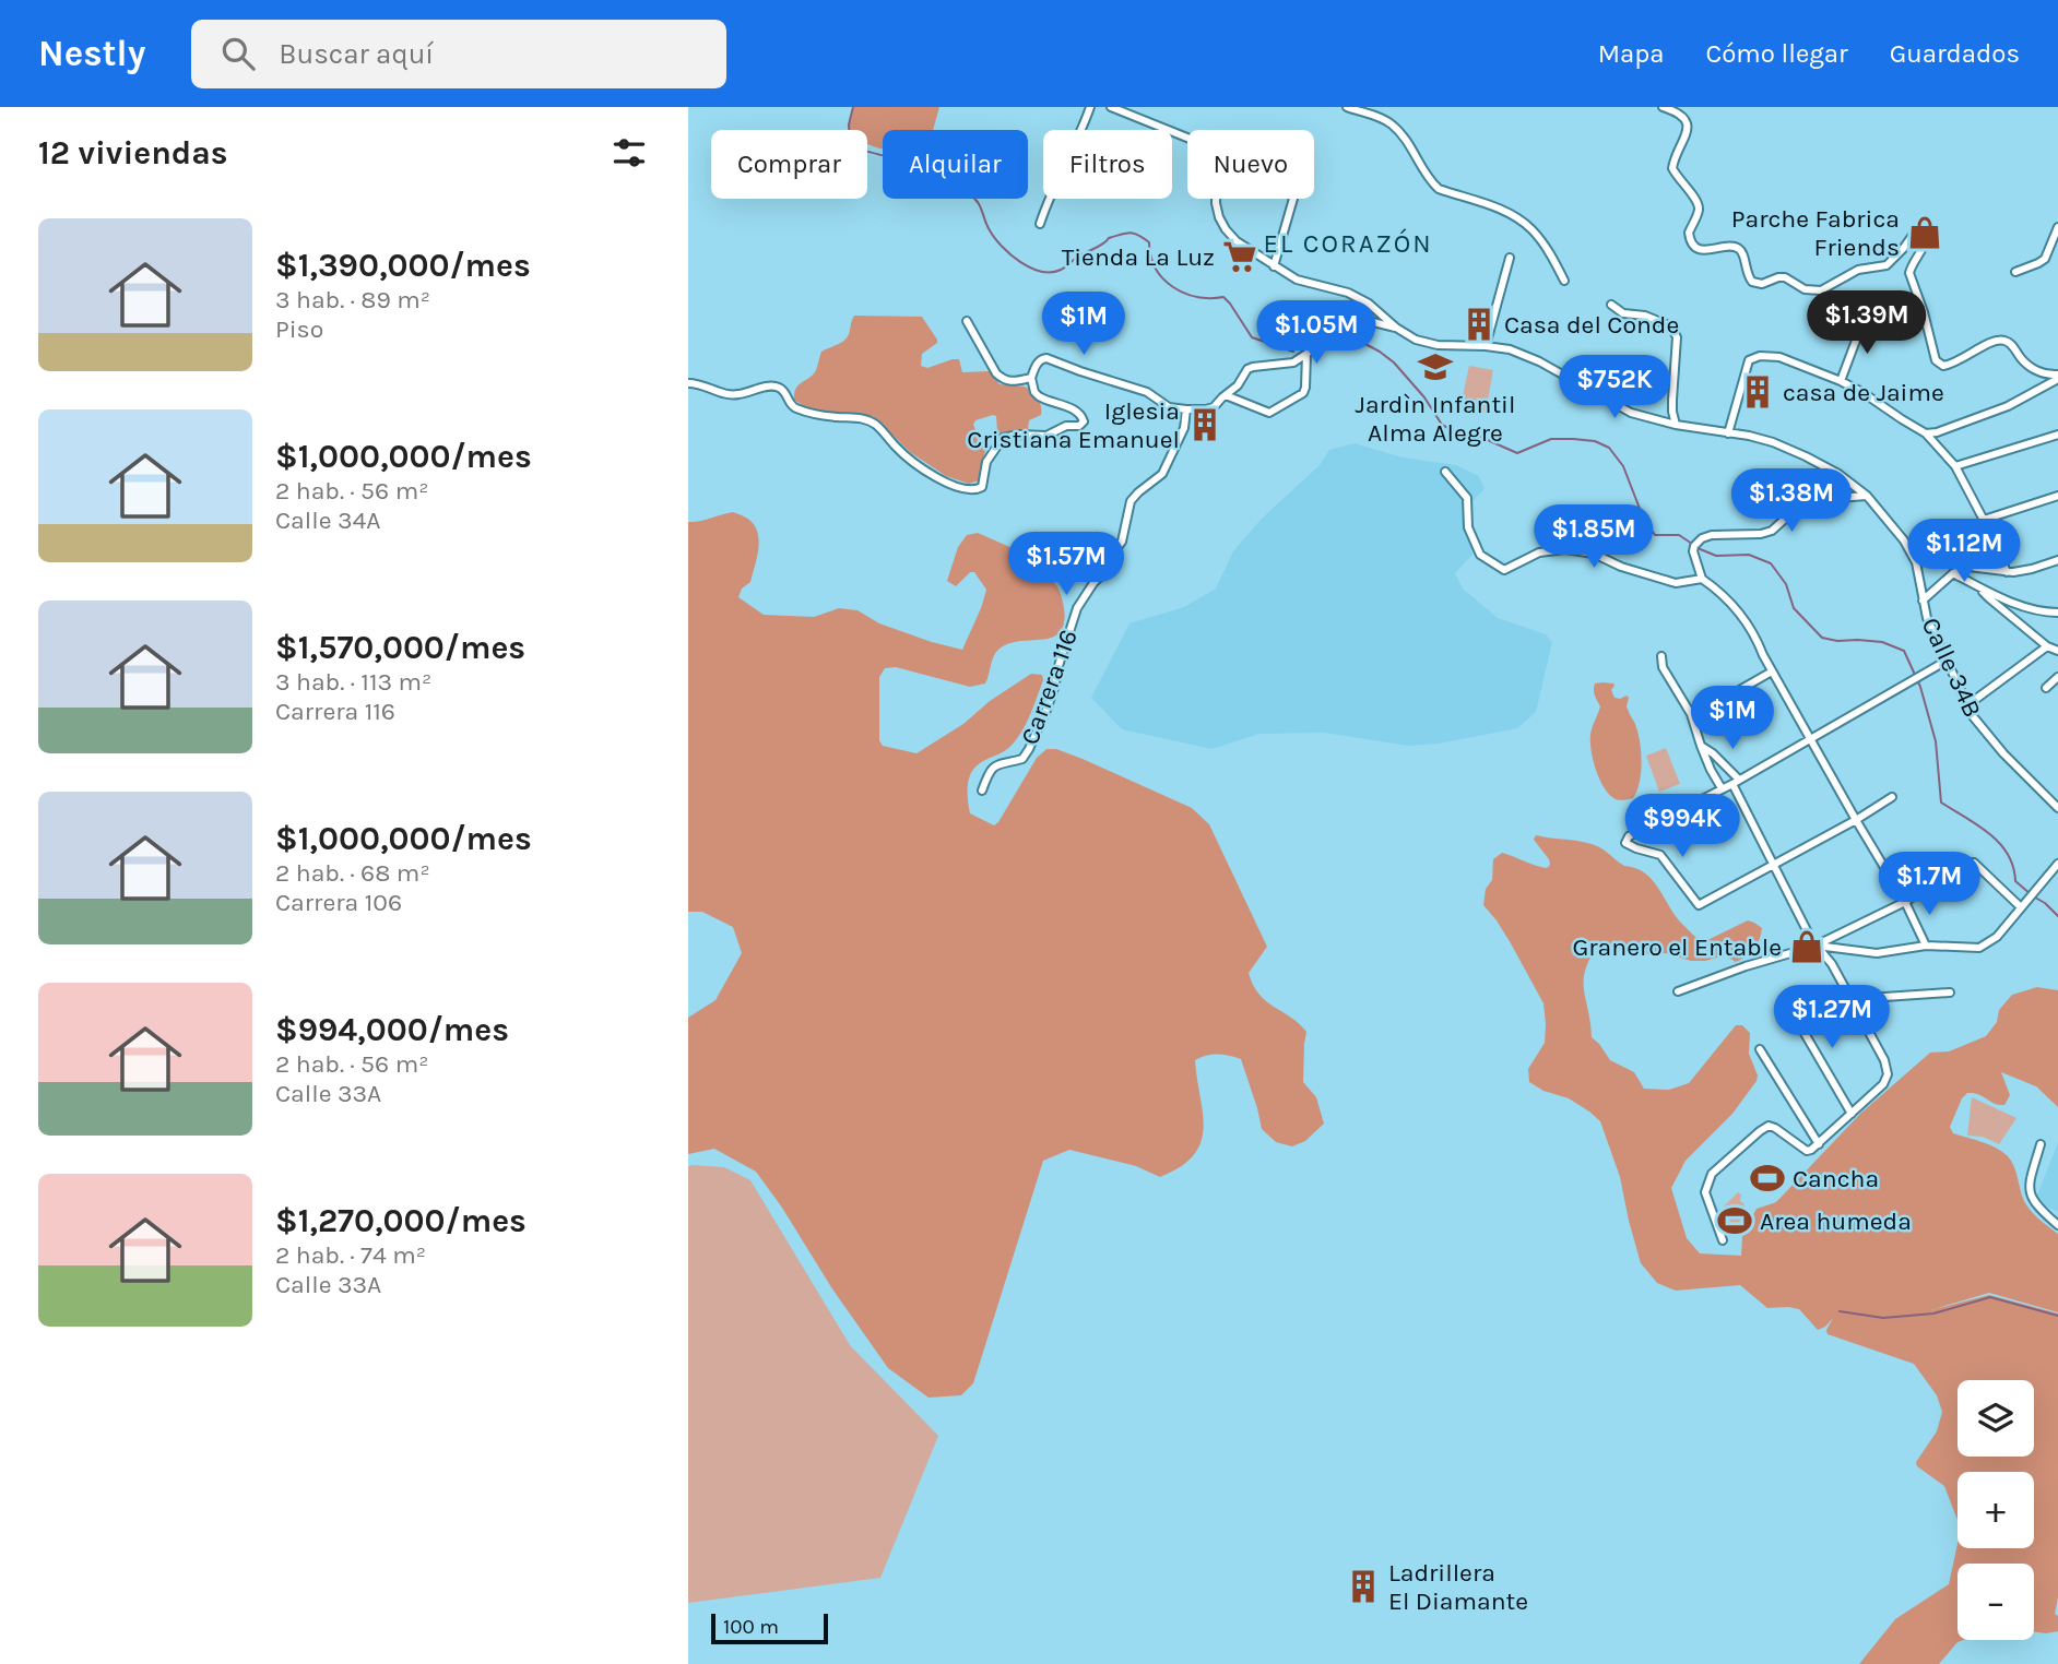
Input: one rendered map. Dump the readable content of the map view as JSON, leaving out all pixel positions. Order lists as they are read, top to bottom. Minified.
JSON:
{"streets":{"street":["Calle 34B","Carrera 116"]},"districts":["EL CORAZÓN"],"places":{"shop":["Parche Fabrica Friends","Granero el Entable"],"supermarket":["Tienda La Luz"],"building":["Casa del Conde","casa de Jaime","Iglesia Cristiana Emanuel","Ladrillera El Diamante"],"school or university":["Jardìn Infantil Alma Alegre"],"sports":["Cancha","Area humeda"]},"scale_bar":"100 m","page":{"header":"Nestly","search":"Buscar aquí","nav":["Mapa","Cómo llegar","Guardados"],"heading":"12 viviendas","chip":["Comprar","Alquilar","Filtros","Nuevo"],"list":[{"name":"$1,390,000/mes","note":"3 hab. · 89 m² · Piso"},{"name":"$1,000,000/mes","note":"2 hab. · 56 m² · Calle 34A"},{"name":"$1,570,000/mes","note":"3 hab. · 113 m² · Carrera 116"},{"name":"$1,000,000/mes","note":"2 hab. · 68 m² · Carrera 106"},{"name":"$994,000/mes","note":"2 hab. · 56 m² · Calle 33A"},{"name":"$1,270,000/mes","note":"2 hab. · 74 m² · Calle 33A"}],"price":["$1.39M","$1M","$1.05M","$752K","$1.38M","$1.85M","$1.12M","$1.57M","$1M","$994K","$1.7M","$1.27M"],"map_buttons":["+","−"],"scale":"100 m"}}
